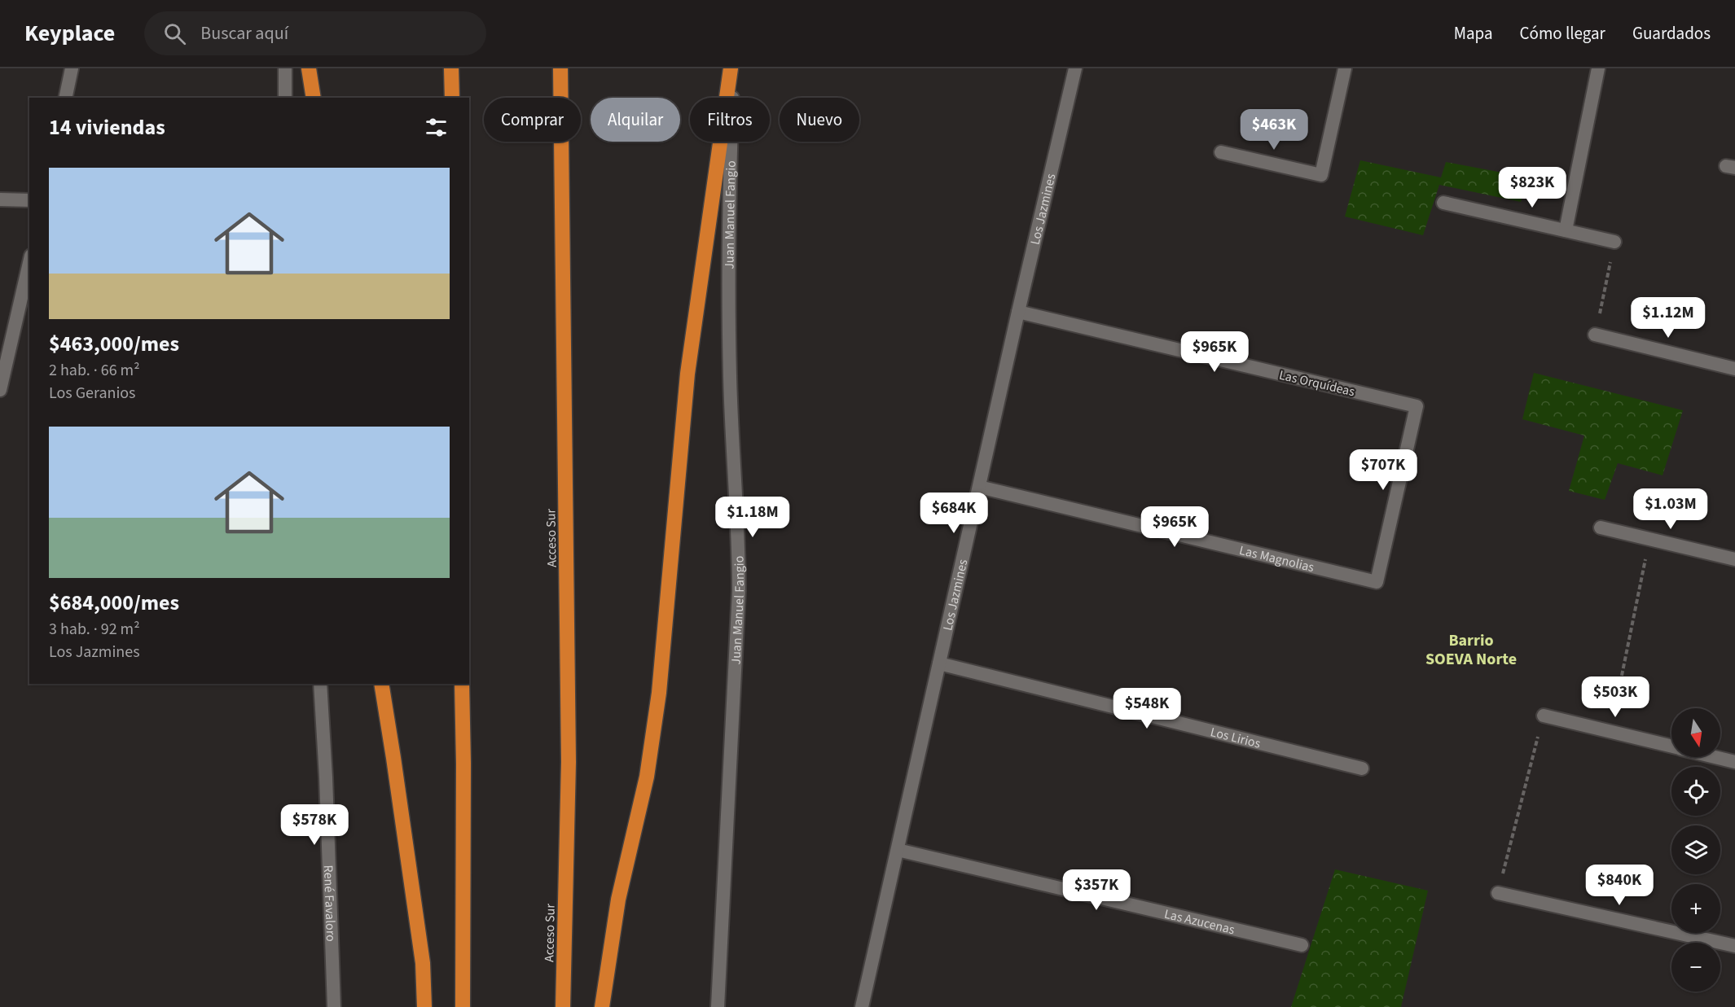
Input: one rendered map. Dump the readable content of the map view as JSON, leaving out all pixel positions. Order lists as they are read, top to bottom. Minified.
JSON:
{"streets":{"highway":["Acceso Sur"],"street":["Los Jazmines","Juan Manuel Fangio","Las Orquídeas","Las Magnolias","Los Lirios","René Favaloro","Las Azucenas"]},"crossings":[["Los Jazmines","Las Orquídeas"],["Los Jazmines","Las Magnolias"],["Los Jazmines","Los Lirios"],["Los Jazmines","Las Azucenas"],["Las Orquídeas","Las Magnolias"]],"districts":["Barrio SOEVA Norte"],"north":"bottom","page":{"header":"Keyplace","search":"Buscar aquí","nav":["Mapa","Cómo llegar","Guardados"],"chip":["Comprar","Alquilar","Filtros","Nuevo"],"heading":"14 viviendas","price":["$463K","$823K","$1.12M","$965K","$707K","$1.03M","$684K","$1.18M","$965K","$503K","$548K","$578K","$840K","$357K"],"list":[{"name":"$463,000/mes","note":"2 hab. · 66 m² · Los Geranios"},{"name":"$684,000/mes","note":"3 hab. · 92 m² · Los Jazmines"}],"map_buttons":["+","−"]}}
